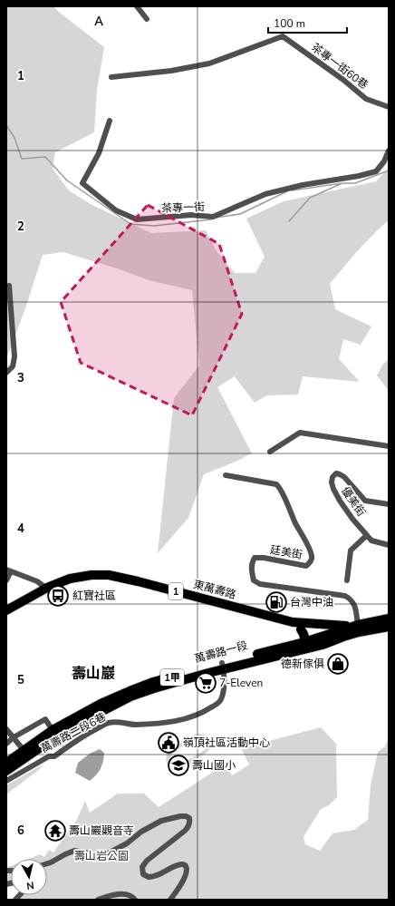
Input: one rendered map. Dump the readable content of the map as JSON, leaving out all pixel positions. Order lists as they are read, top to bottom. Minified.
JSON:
{"streets":{"main road":["東萬壽路","1","萬壽路一段","1甲"],"street":["茶專一街60巷","茶專一街","優美街","廷美街","萬壽路二段6巷"]},"crossings":[["廷美街","東萬壽路"],["廷美街","1"],["東萬壽路","1"],["東萬壽路","萬壽路一段"],["1","萬壽路一段"],["萬壽路一段","萬壽路二段6巷"]],"districts":["壽山巖"],"parks":["壽山岩公園"],"places":{"bus stop":["紅寶社區"],"fuel station":["台灣中油"],"shop":["德新傢俱"],"supermarket":["7-Eleven"],"public building":["嶺頂社區活動中心"],"school or university":["壽山國小"],"temple":["壽山巖觀音寺"]},"scale_bar":"100 m","north":"bottom","grid":{"columns":["A"],"rows":["1","2","3","4","5","6"]}}
